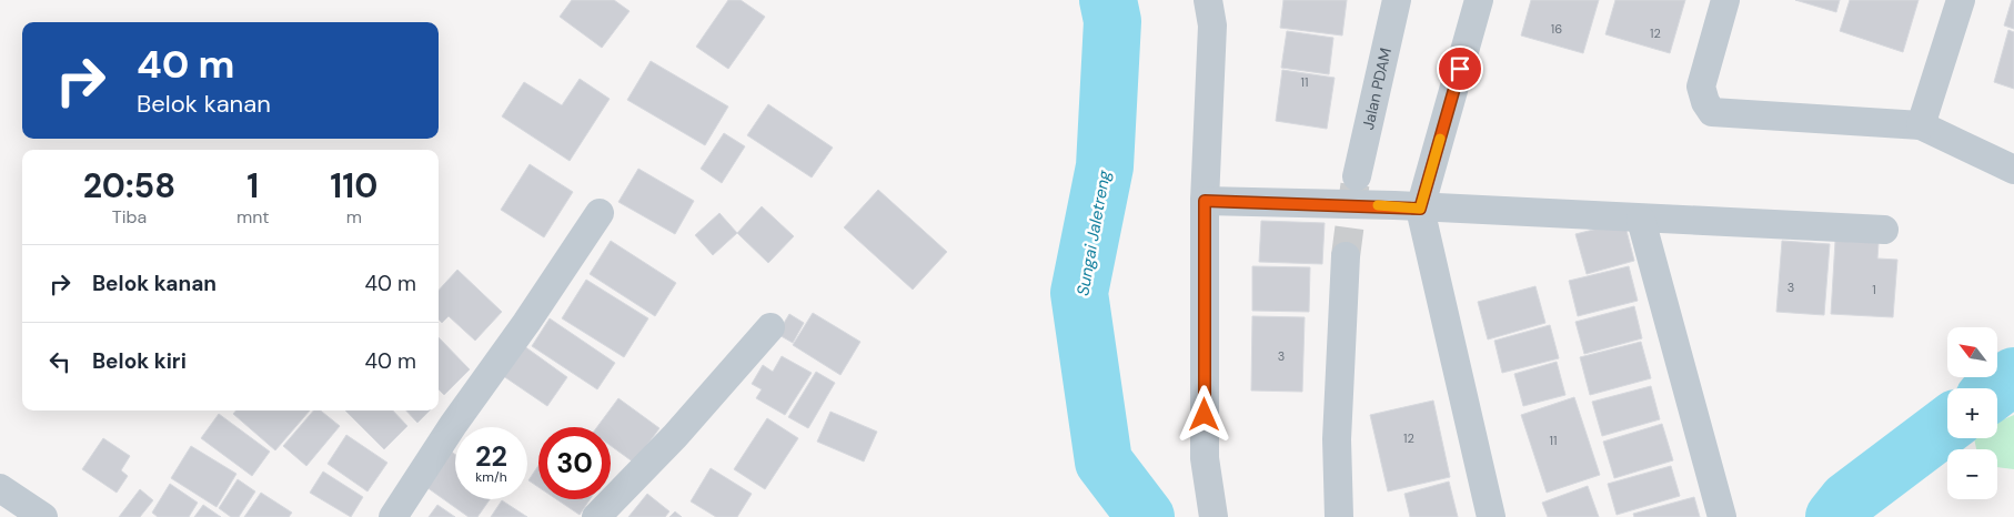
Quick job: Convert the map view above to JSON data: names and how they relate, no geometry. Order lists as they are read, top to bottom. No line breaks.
{"streets":{"street":["Jalan PDAM"]},"water":["Sungai Jaletreng"],"house_numbers":["16","12","11","3","1","3","12","11"],"north":"top left","page":{"turn":["40 m","Belok kanan"],"eta":["20:58","Tiba","1","mnt","110","m"],"list":[{"name":"Belok kanan","value":"40 m"},{"name":"Belok kiri","value":"40 m"}],"map_buttons":["+","−"],"speed":"22 km/h","limit":"30"}}
